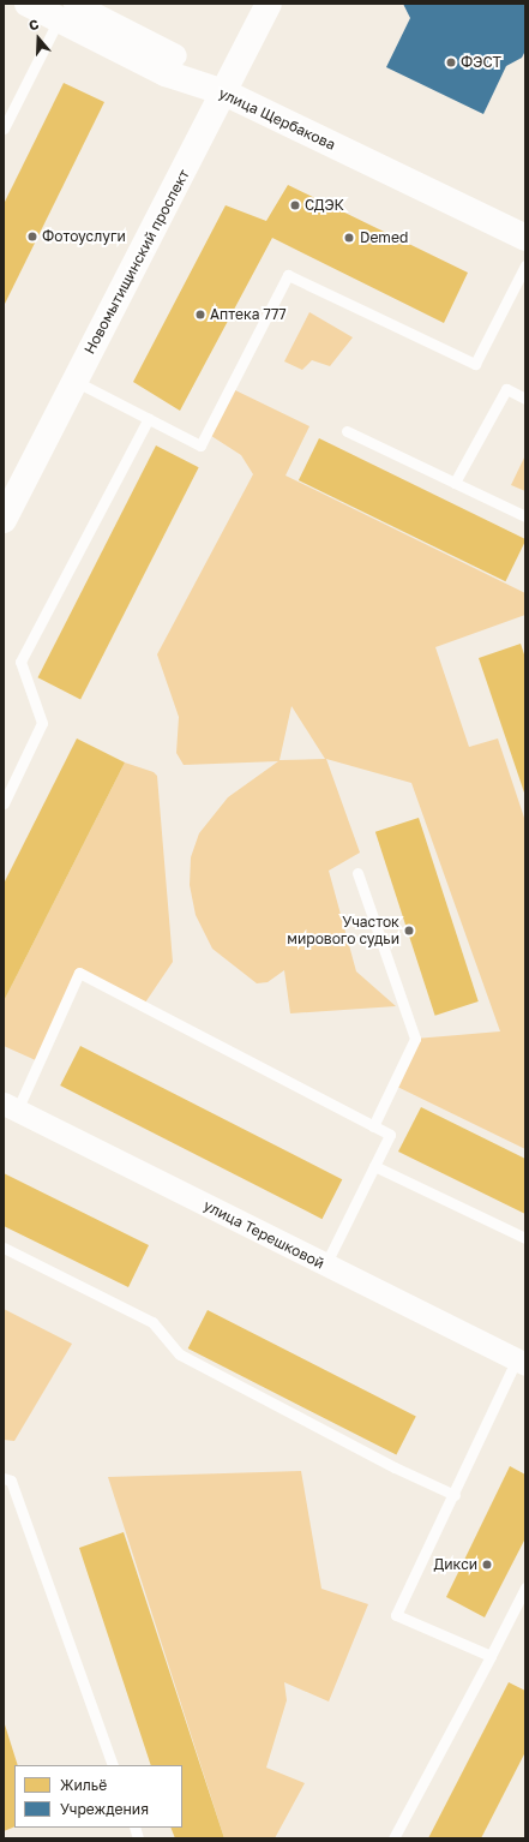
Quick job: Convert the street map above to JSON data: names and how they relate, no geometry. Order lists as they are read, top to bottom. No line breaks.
{"streets":{"main road":["улица Щербакова","Новомытищинский проспект"],"street":["улица Терешковой"]},"crossings":[["улица Щербакова","Новомытищинский проспект"]],"places":["ФЭСТ","СДЭК","Фотоуслуги","Demed","Аптека 777","Участок мирового судьи","Дикси"],"legend":["Жильё","Учреждения"],"north":"top"}
